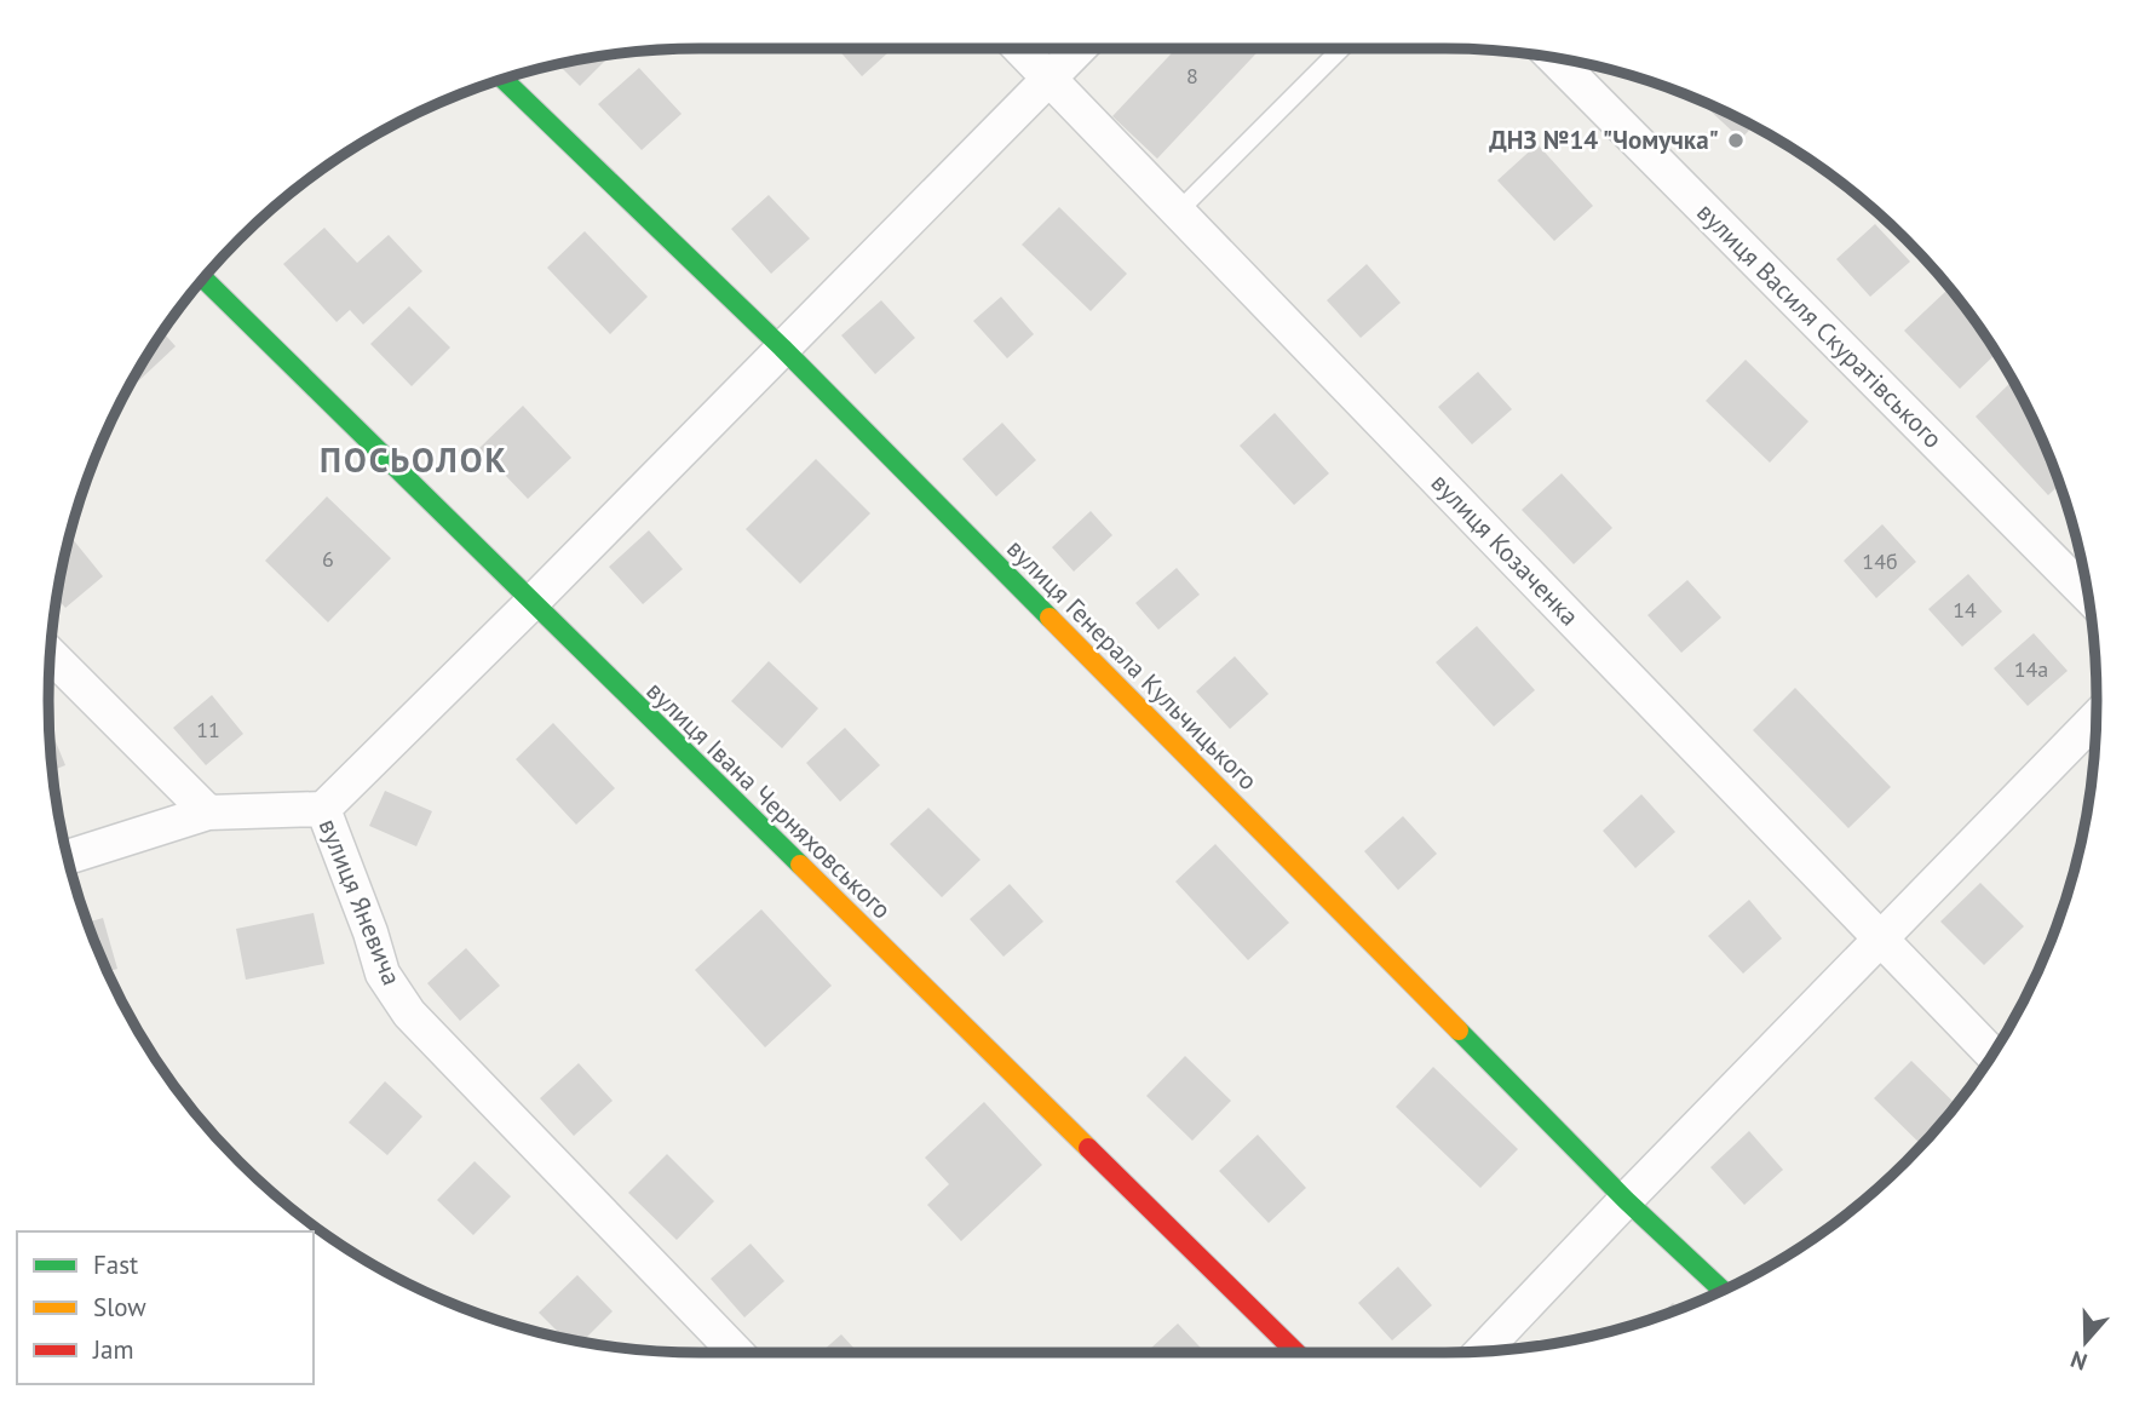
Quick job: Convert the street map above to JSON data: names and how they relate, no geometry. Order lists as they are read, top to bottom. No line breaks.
{"streets":{"street":["вулиця Василя Скуратівського","вулиця Козаченка","вулиця Генерала Кульчицького","вулиця Івана Черняховського","вулиця Яневича"]},"districts":["ПОСЬОЛОК"],"places":["ДНЗ №14 \"Чомучка\""],"house_numbers":["8","6","14б","14","14а","11"],"legend":["Fast","Slow","Jam"],"north":"bottom"}
